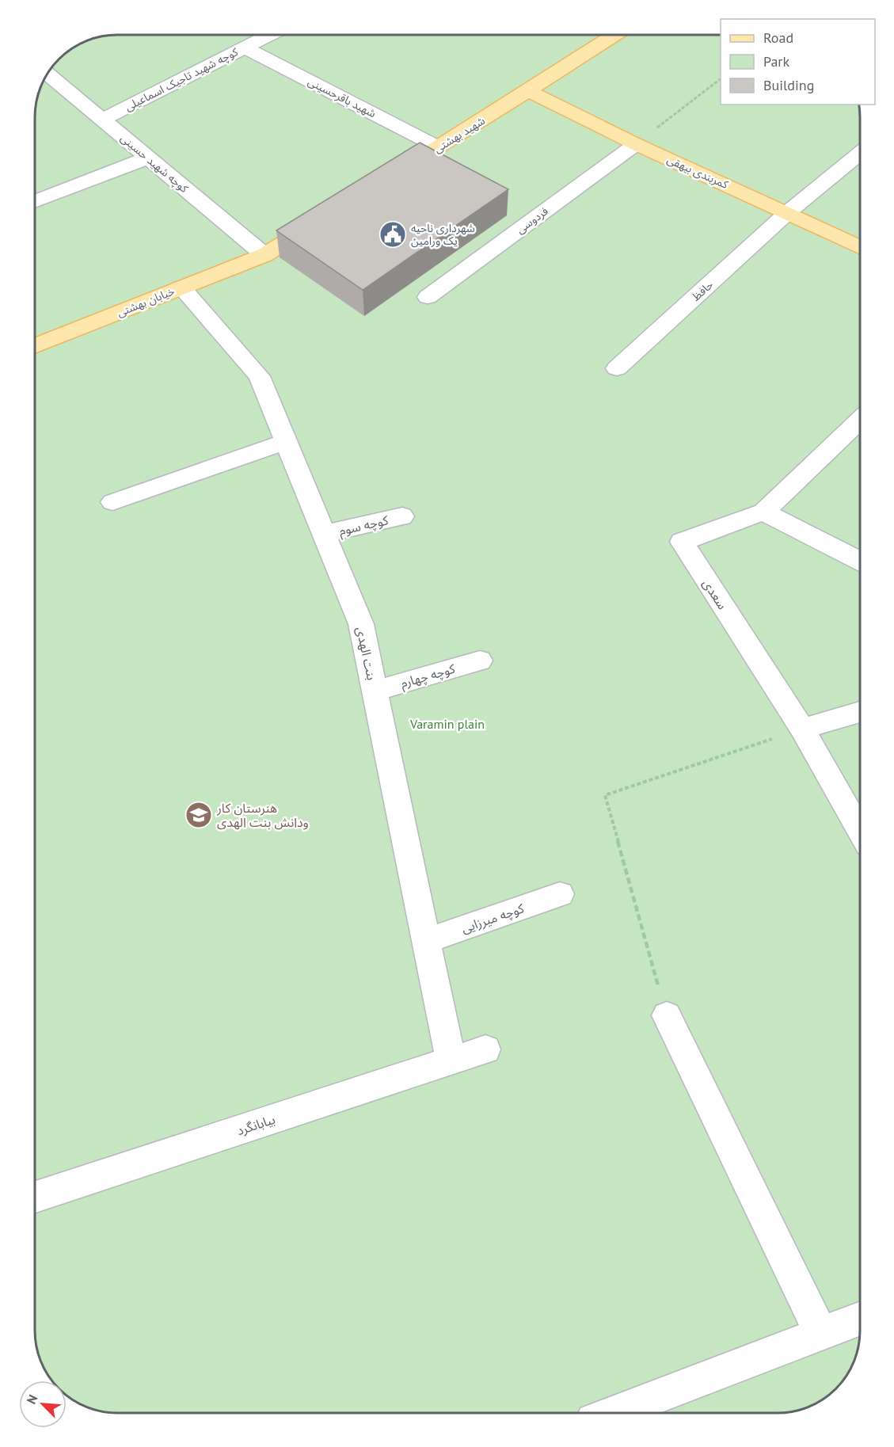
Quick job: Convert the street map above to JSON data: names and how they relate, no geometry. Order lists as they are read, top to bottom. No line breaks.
{"streets":{"main road":["شهید بهشتی","کمربندی بیهقی","خیابان بهشتی"],"street":["کوچه شهید تاجیک اسماعیلی","شهید باقرحسینی","کوچه شهید حسینی","فردوسی","حافظ","کوچه سوم","سعدی","بنت الهدی","کوچه چهارم","کوچه میرزایی","بیابانگرد"]},"crossings":[["کوچه شهید تاجیک اسماعیلی","شهید باقرحسینی"],["کوچه شهید تاجیک اسماعیلی","کوچه شهید حسینی"],["شهید باقرحسینی","شهید بهشتی"],["شهید بهشتی","کمربندی بیهقی"],["کوچه شهید حسینی","خیابان بهشتی"],["کمربندی بیهقی","فردوسی"],["کمربندی بیهقی","حافظ"],["خیابان بهشتی","بنت الهدی"],["کوچه سوم","بنت الهدی"],["بنت الهدی","کوچه چهارم"],["بنت الهدی","کوچه میرزایی"],["بنت الهدی","بیابانگرد"]],"parks":["Varamin plain"],"places":{"public building":["شهرداری ناحیه یک ورامین"],"school or university":["هنرستان کار ودانش بنت الهدی"]},"legend":["Road","Park","Building"],"north":"top left"}
